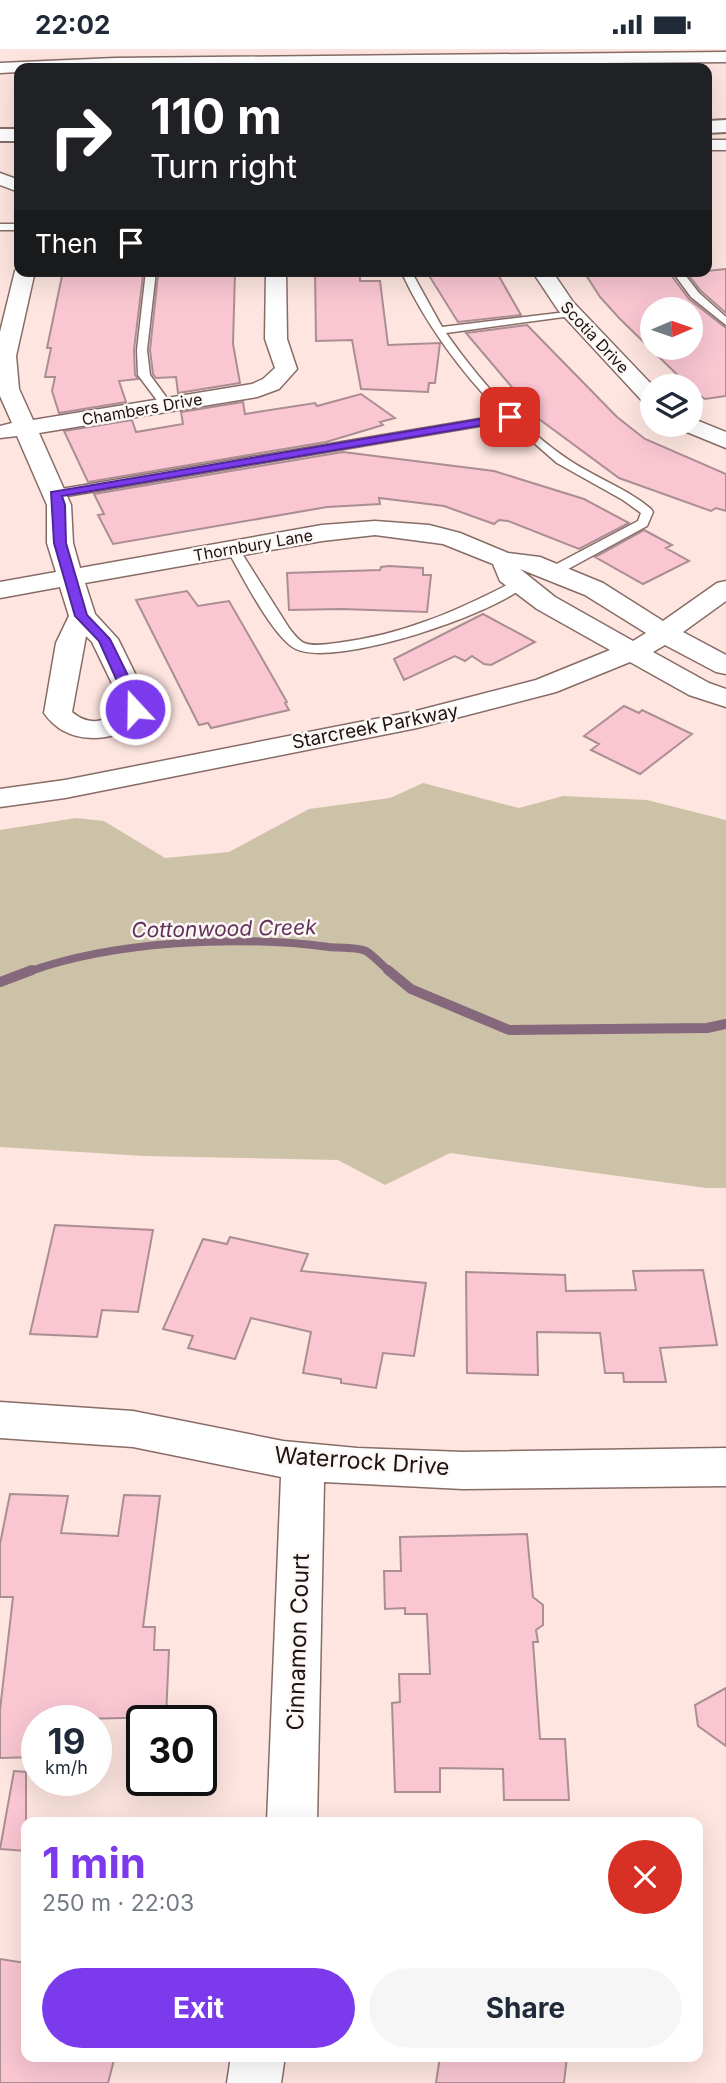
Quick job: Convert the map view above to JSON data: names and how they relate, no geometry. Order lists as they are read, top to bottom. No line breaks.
{"streets":{"street":["Scotia Drive","Chambers Drive","Thornbury Lane","Starcreek Parkway","Waterrock Drive","Cinnamon Court"]},"crossings":[["Thornbury Lane","Starcreek Parkway"],["Waterrock Drive","Cinnamon Court"]],"water":["Cottonwood Creek"],"north":"right","page":{"status":"22:02","turn":["110 m","Turn right"],"then":"Then","speed":"19 km/h","limit":"30","heading":["1 min","250 m · 22:03"],"buttons":["Exit","Share"]}}
